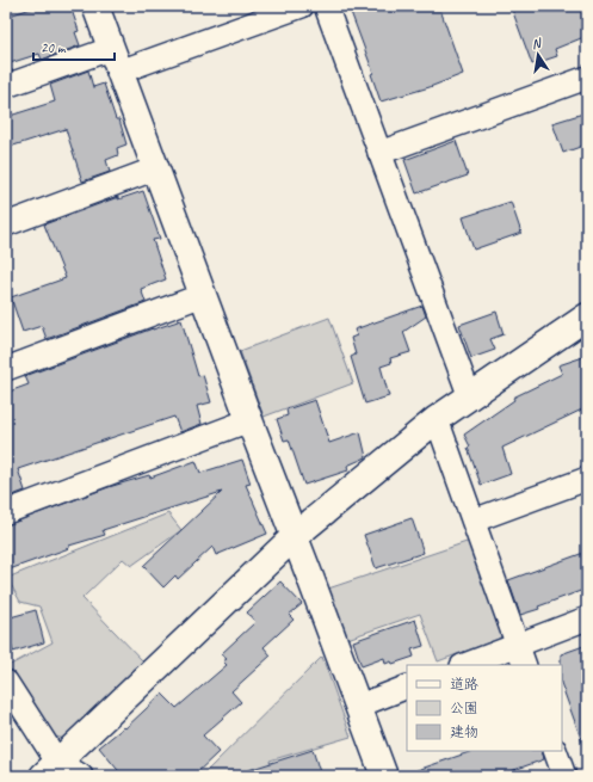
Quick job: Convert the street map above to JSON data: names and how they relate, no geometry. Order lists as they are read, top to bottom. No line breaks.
{"legend":["道路","公園","建物"],"scale_bar":"20 m","north":"top"}
